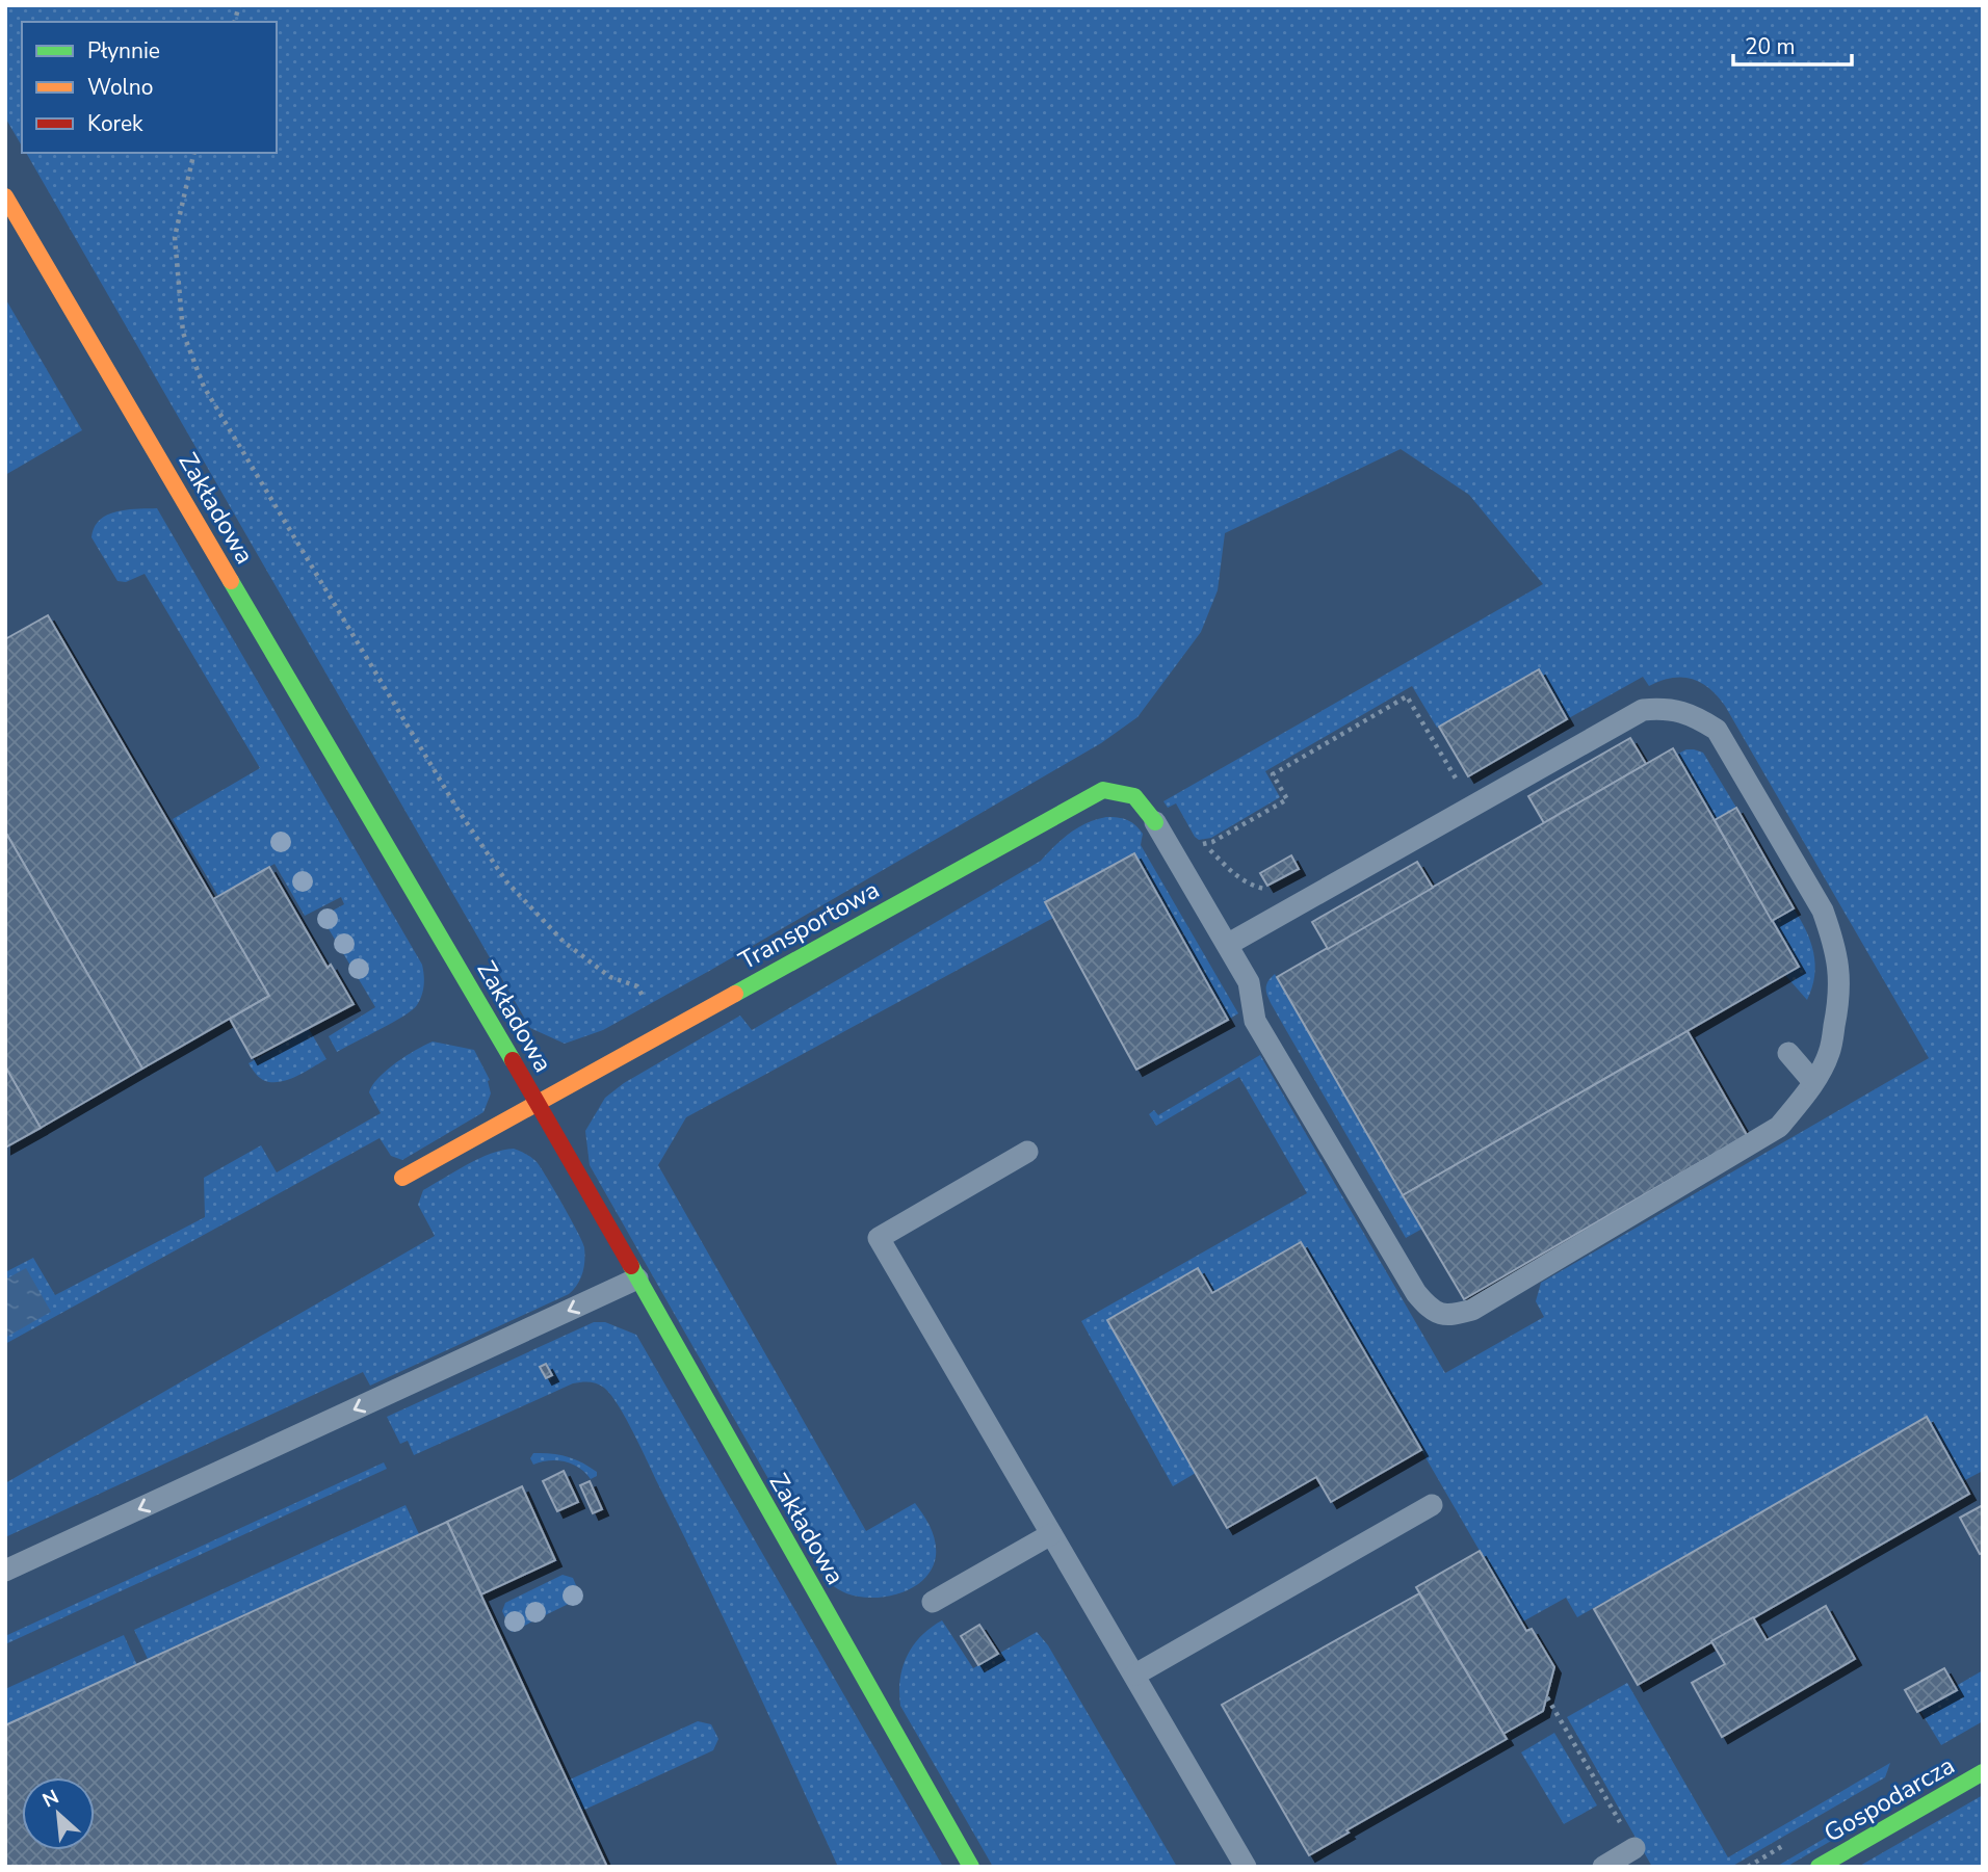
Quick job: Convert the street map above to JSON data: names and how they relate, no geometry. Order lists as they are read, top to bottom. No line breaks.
{"streets":{"street":["Zakładowa","Transportowa","Gospodarcza"]},"crossings":[["Zakładowa","Transportowa"]],"legend":["Płynnie","Wolno","Korek"],"scale_bar":"20 m","north":"top left"}
